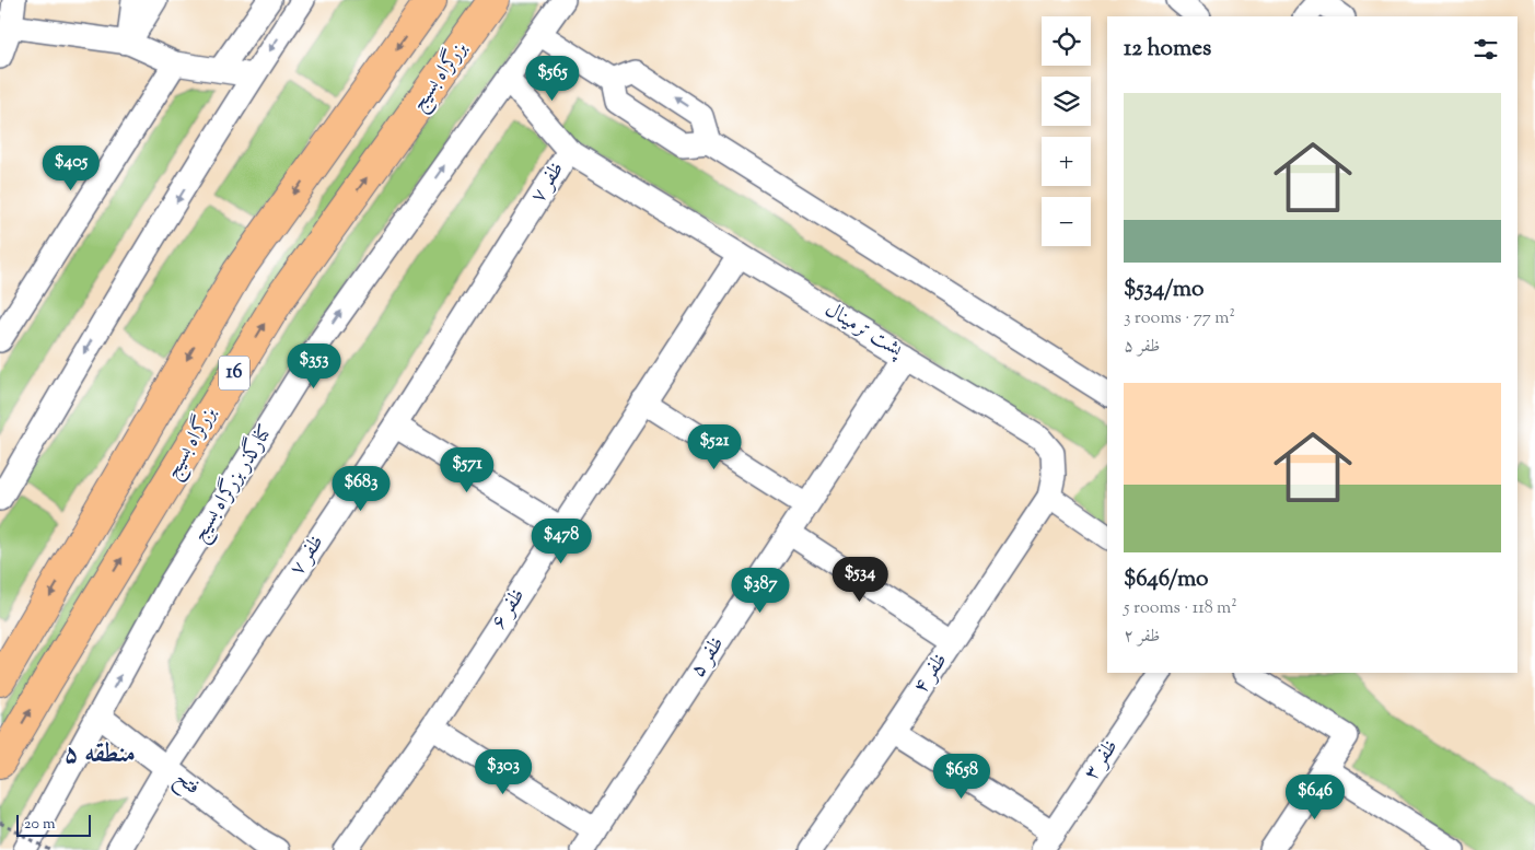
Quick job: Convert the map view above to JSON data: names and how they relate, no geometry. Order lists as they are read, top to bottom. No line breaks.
{"streets":{"highway":["بزرگراه بسیج","16"],"street":["ظفر ۷","پشت ترمینال","کنارگذر بزرگراه بسیج","ظفر ۶","ظفر ۵","ظفر ۴","ظفر ۳","فتح"]},"crossings":[["ظفر ۷","پشت ترمینال"],["ظفر ۷","فتح"],["پشت ترمینال","کنارگذر بزرگراه بسیج"],["پشت ترمینال","ظفر ۶"],["پشت ترمینال","ظفر ۵"],["پشت ترمینال","ظفر ۴"],["کنارگذر بزرگراه بسیج","فتح"]],"districts":["منطقه ۵"],"scale_bar":"20 m","page":{"map_buttons":["+","−"],"heading":"12 homes","price":["$565","$405","$353","$521","$571","$683","$478","$534","$387","$303","$658","$646"],"list":[{"name":"$534/mo","note":"3 rooms · 77 m² · ظفر ۵"},{"name":"$646/mo","note":"5 rooms · 118 m² · ظفر ۲"}],"scale":"20 m"}}
